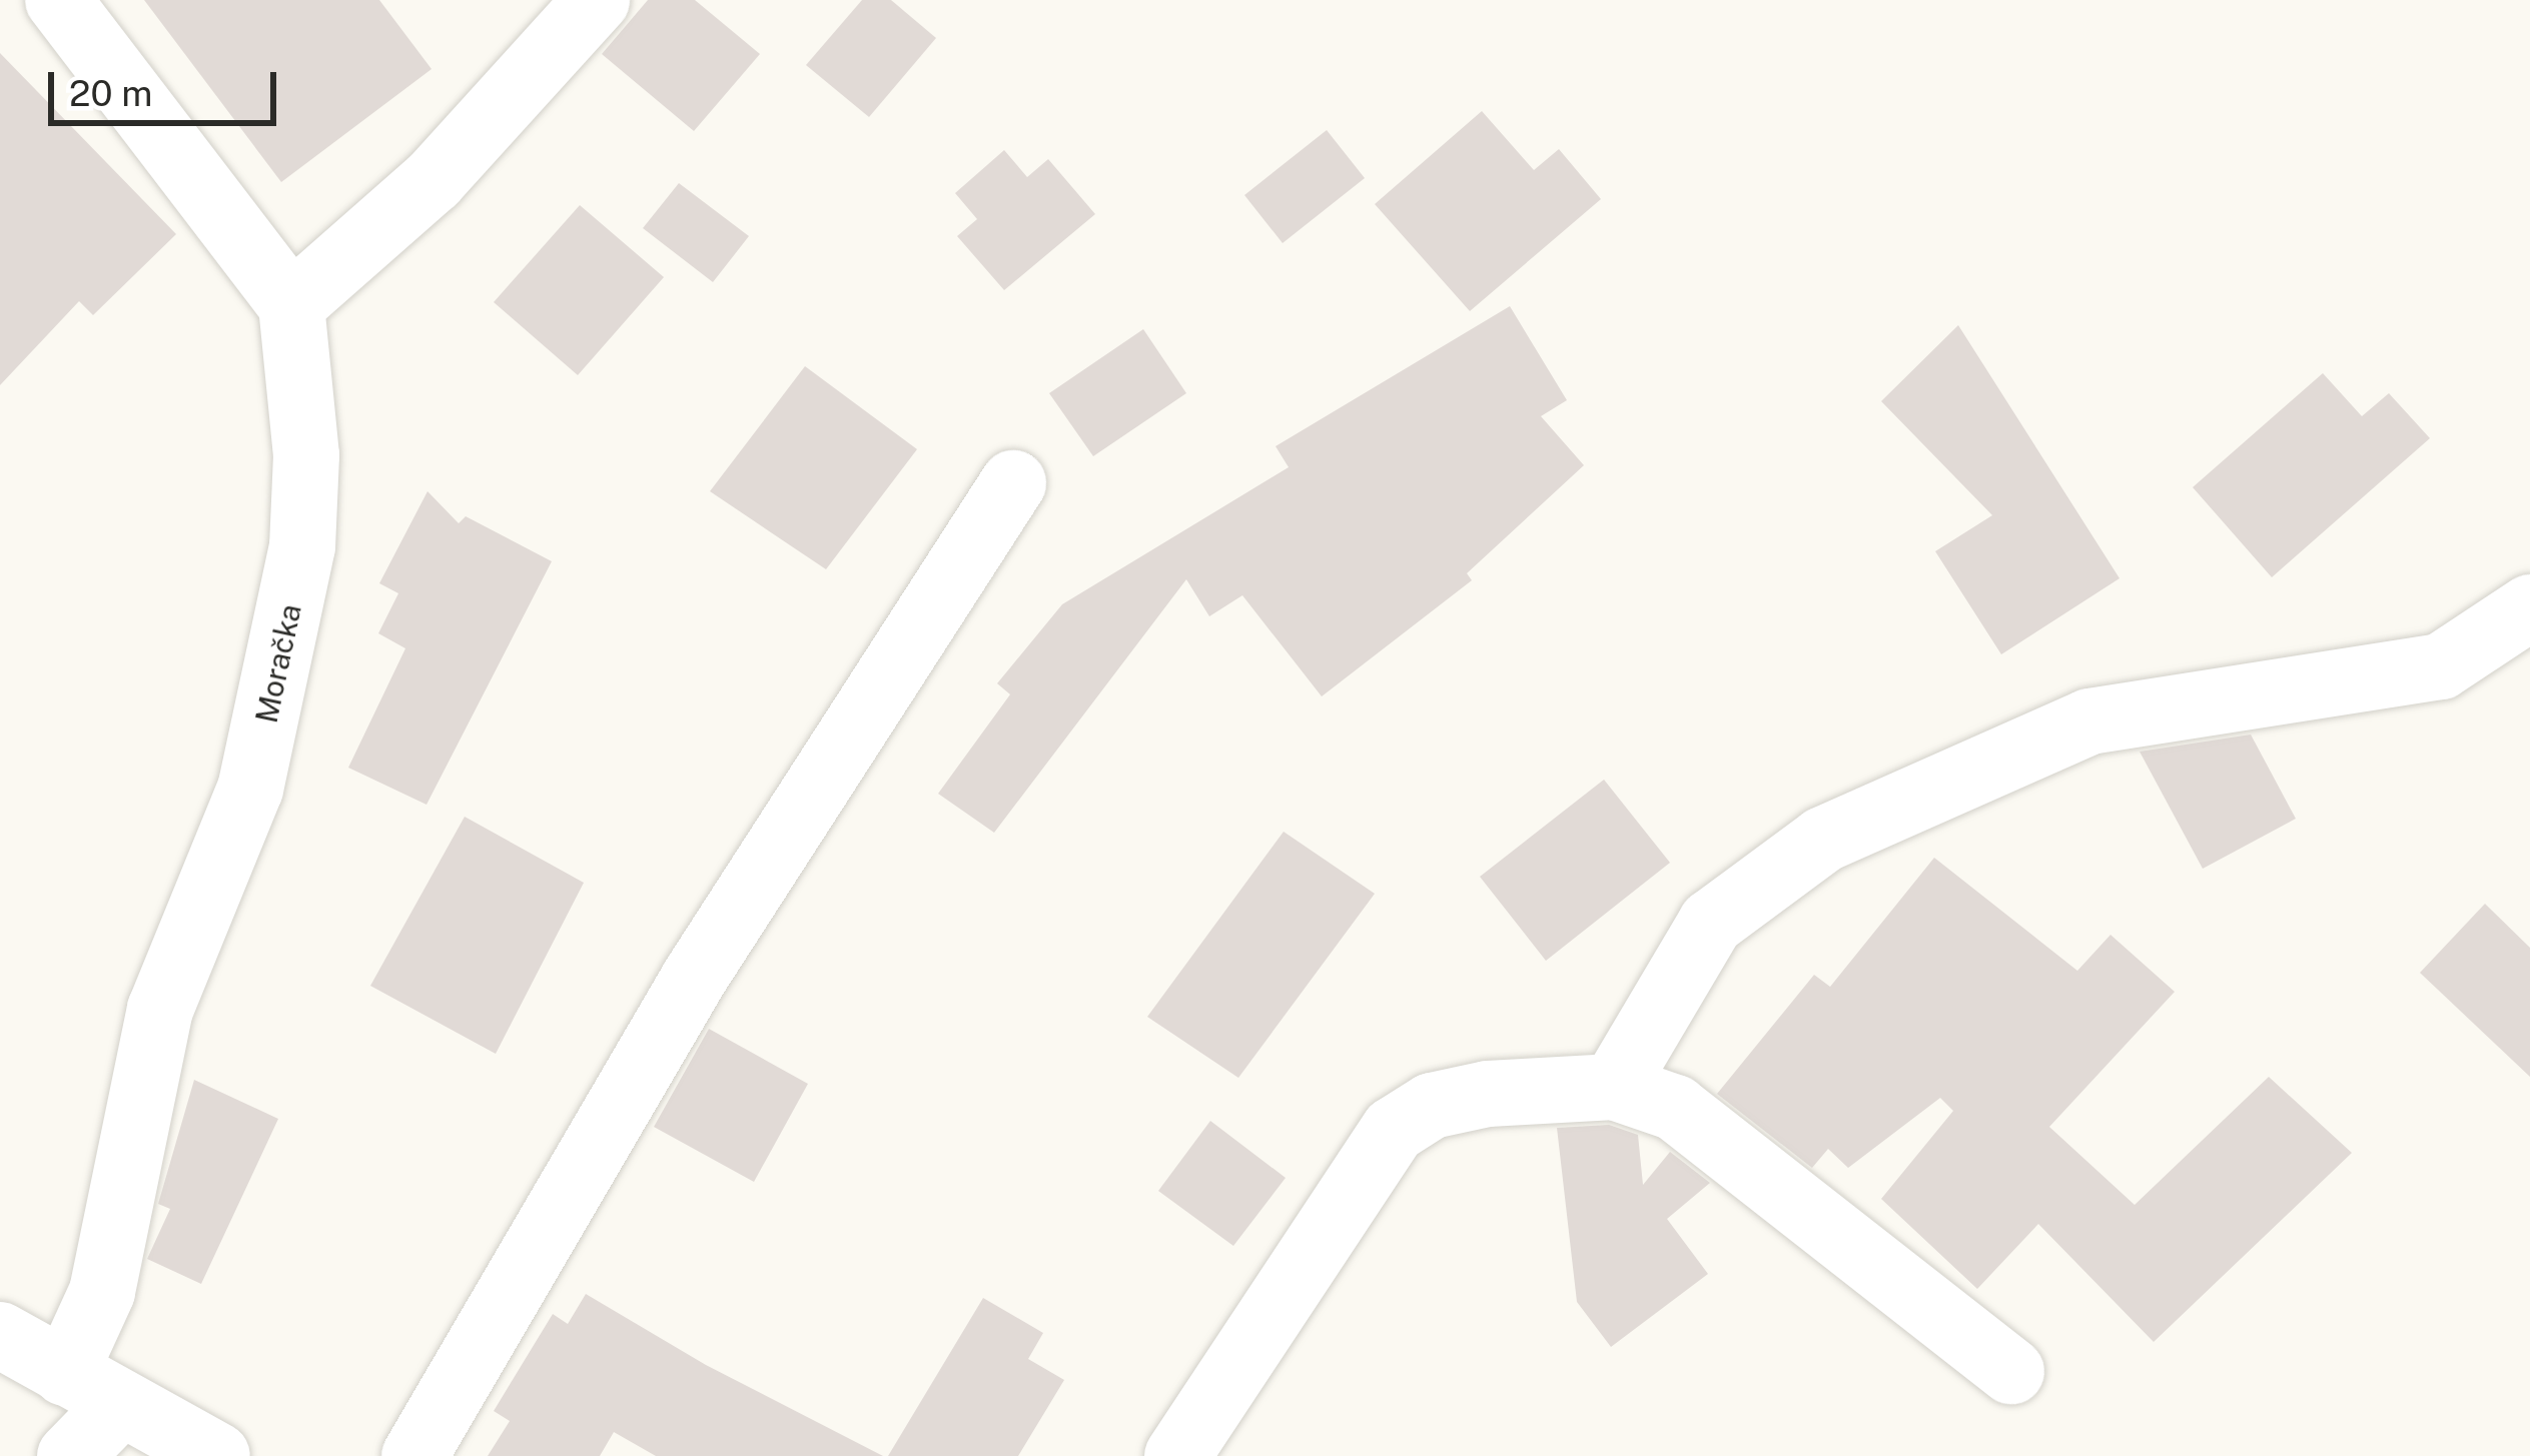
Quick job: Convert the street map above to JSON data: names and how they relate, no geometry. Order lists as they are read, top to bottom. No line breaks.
{"streets":{"street":["Moračka"]},"scale_bar":"20 m"}
